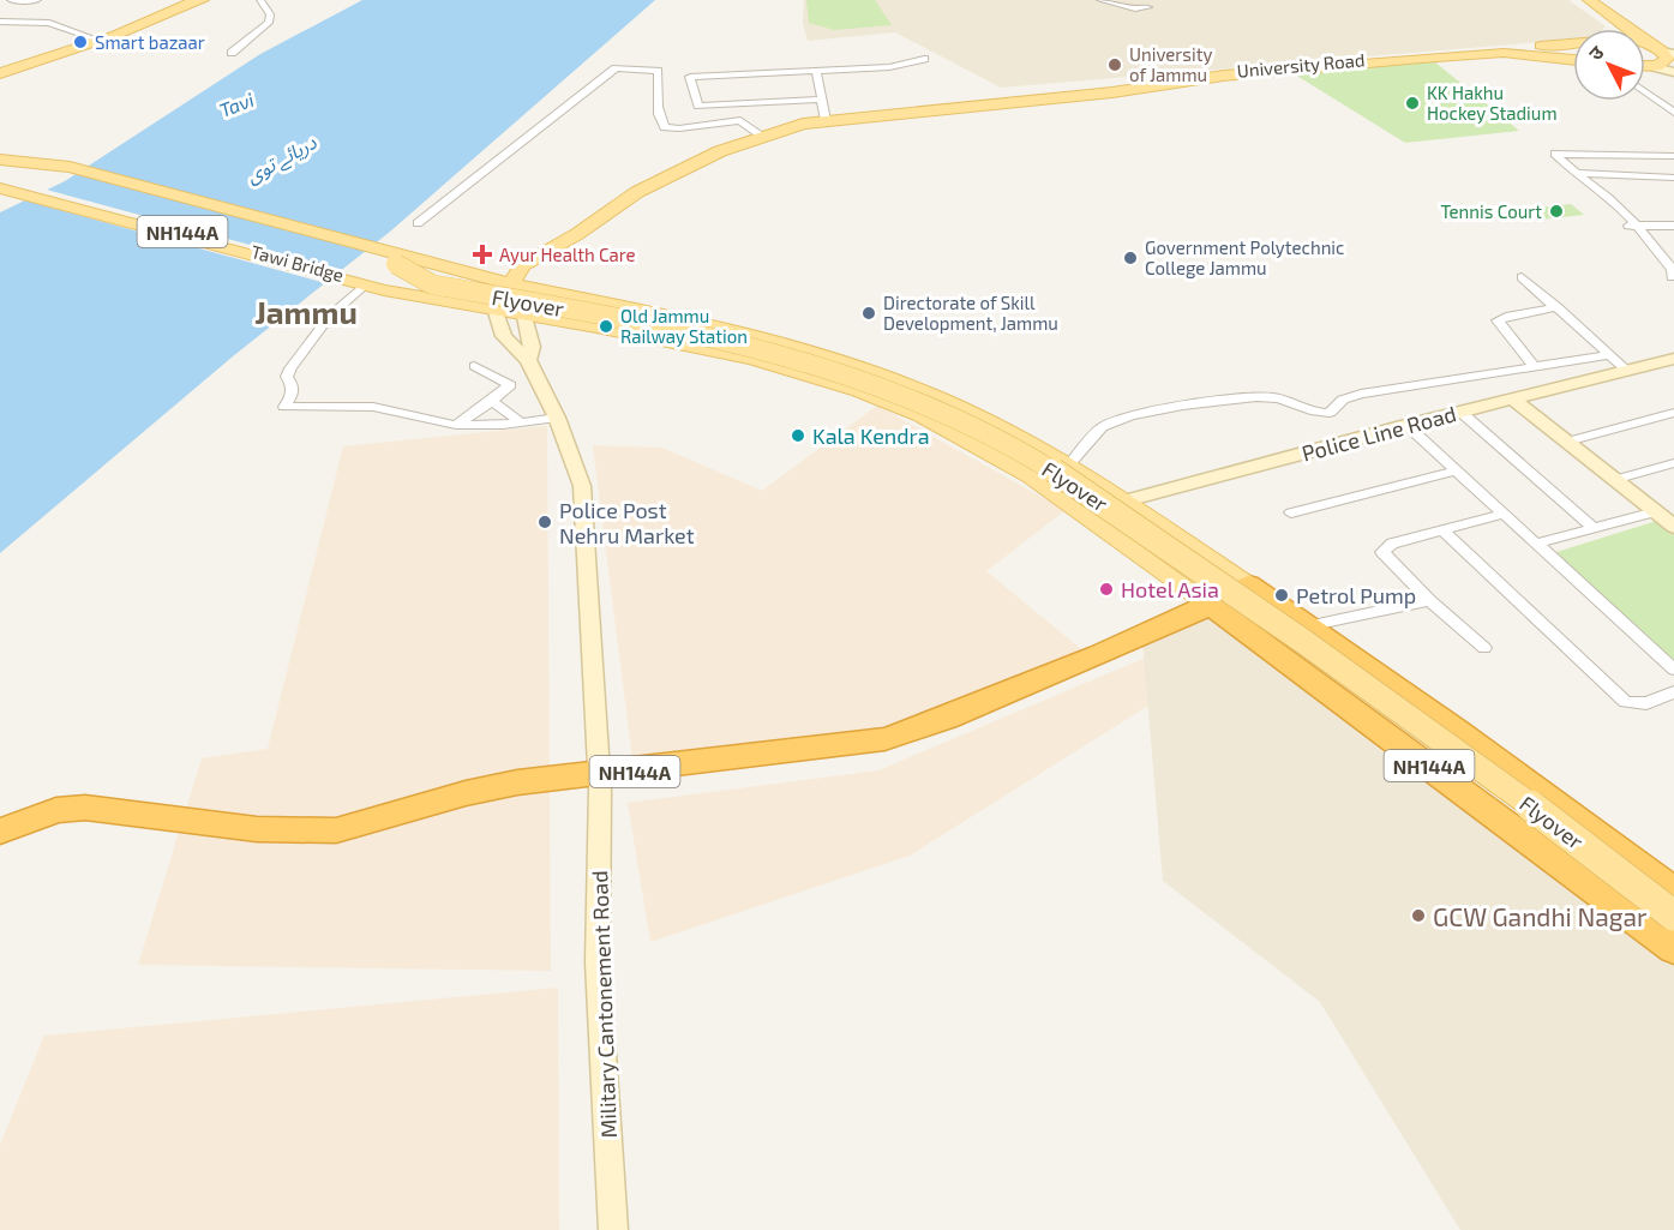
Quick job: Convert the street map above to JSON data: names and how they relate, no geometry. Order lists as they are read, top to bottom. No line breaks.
{"streets":{"highway":["NH144A"],"main road":["University Road","Flyover"],"street":["Police Line Road","Military Cantonement Road"]},"crossings":[["NH144A","Flyover"],["NH144A","Military Cantonement Road"]],"districts":["Jammu"],"water":["Tavi","دریائے توی"],"places":{"other":["Smart bazaar","University of Jammu","KK Hakhu Hockey Stadium","Tennis Court","Government Polytechnic College Jammu","Directorate of Skill Development, Jammu","Old Jammu Railway Station","Kala Kendra","Police Post Nehru Market","Hotel Asia","Petrol Pump","GCW Gandhi Nagar"],"health":["Ayur Health Care"]},"north":"top left"}
